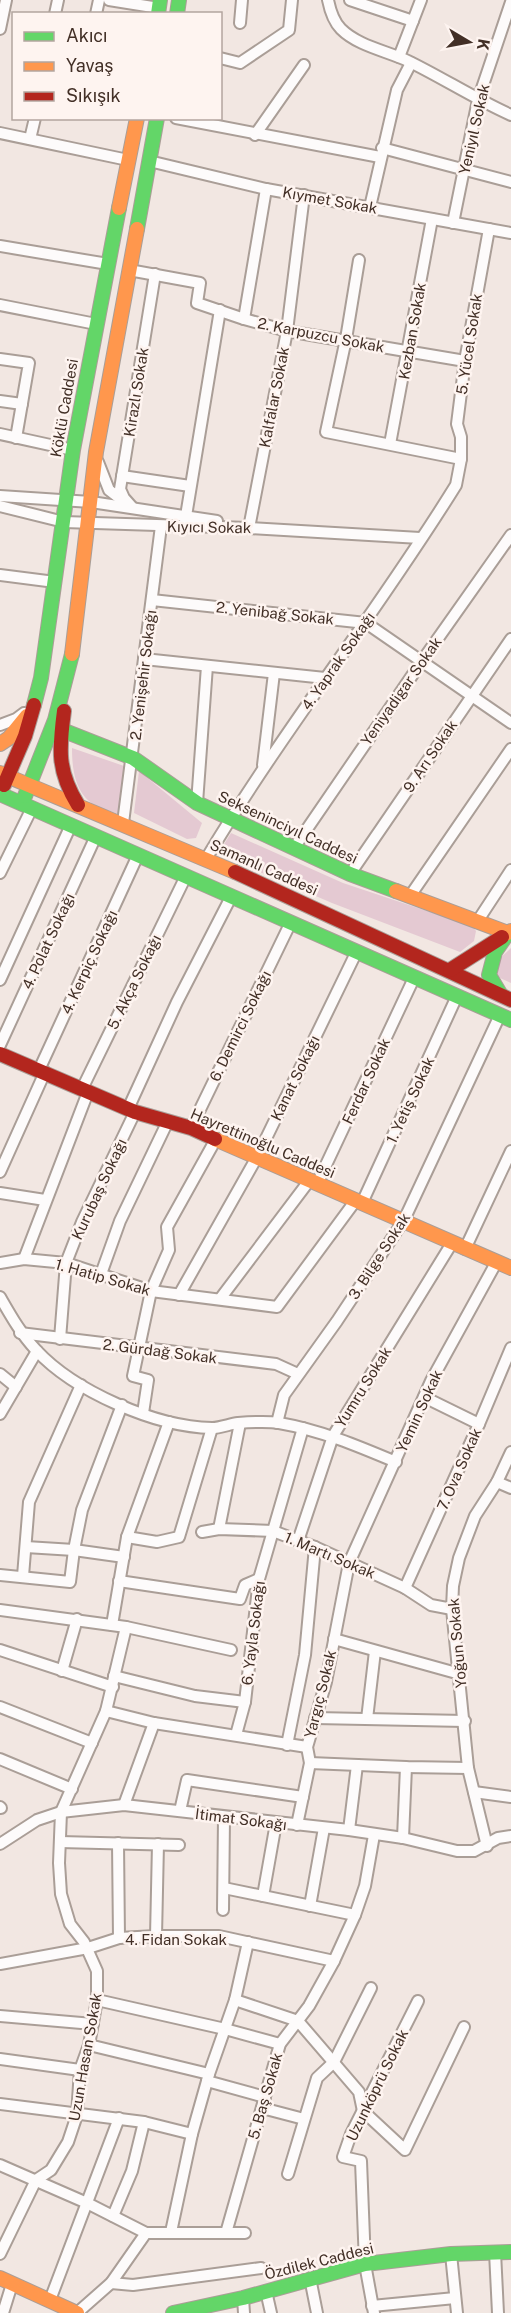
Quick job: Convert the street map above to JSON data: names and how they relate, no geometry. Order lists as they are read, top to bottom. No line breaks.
{"streets":{"main road":["Köklü Caddesi","Sekseninciyıl Caddesi","Samanlı Caddesi","Hayrettinoğlu Caddesi","Özdilek Caddesi"],"street":["Yeniyıl Sokak","Kıymet Sokak","Kezban Sokak","2. Karpuzcu Sokak","5. Yücel Sokak","Kirazlı Sokak","Kalfalar Sokak","Kıyıcı Sokak","2. Yenibağ Sokak","4. Yaprak Sokağı","2. Yenişehir Sokağı","Yeniyadigar Sokak","9. Arı Sokak","4. Polat Sokağı","4. Kerpiç Sokağı","5. Akça Sokağı","6. Demirci Sokağı","Kanat Sokağı","Ferdar Sokak","1. Yetiş Sokak","Kurubaş Sokağı","3. Bilge Sokak","1. Hatip Sokak","2. Gürdağ Sokak","Yumru Sokak","Yemin Sokak","7. Ova Sokak","1. Martı Sokak","6. Yayla Sokağı","Yoğun Sokak","Yargıç Sokak","İtimat Sokağı","4. Fidan Sokak","Uzun Hasan Sokak","Uzunköprü Sokak","5. Baş Sokak"]},"crossings":[["Yeniyıl Sokak","Kıymet Sokak"],["Kıymet Sokak","Kezban Sokak"],["Kıymet Sokak","5. Yücel Sokak"],["Kıymet Sokak","Kalfalar Sokak"],["Kezban Sokak","2. Karpuzcu Sokak"],["2. Karpuzcu Sokak","5. Yücel Sokak"],["2. Karpuzcu Sokak","Kirazlı Sokak"],["2. Karpuzcu Sokak","Kalfalar Sokak"],["5. Yücel Sokak","4. Yaprak Sokağı"],["Kalfalar Sokak","Kıyıcı Sokak"],["Köklü Caddesi","Kıyıcı Sokak"],["Köklü Caddesi","Samanlı Caddesi"],["Kıyıcı Sokak","4. Yaprak Sokağı"],["Kıyıcı Sokak","2. Yenişehir Sokağı"],["2. Yenibağ Sokak","4. Yaprak Sokağı"],["2. Yenibağ Sokak","2. Yenişehir Sokağı"],["2. Yenibağ Sokak","Yeniyadigar Sokak"],["2. Yenibağ Sokak","9. Arı Sokak"],["4. Yaprak Sokağı","Sekseninciyıl Caddesi"],["4. Yaprak Sokağı","Samanlı Caddesi"],["2. Yenişehir Sokağı","Sekseninciyıl Caddesi"],["2. Yenişehir Sokağı","Samanlı Caddesi"],["Yeniyadigar Sokak","Sekseninciyıl Caddesi"],["9. Arı Sokak","Sekseninciyıl Caddesi"],["4. Kerpiç Sokağı","Hayrettinoğlu Caddesi"],["5. Akça Sokağı","Hayrettinoğlu Caddesi"],["5. Akça Sokağı","1. Hatip Sokak"],["6. Demirci Sokağı","Hayrettinoğlu Caddesi"],["Kanat Sokağı","Hayrettinoğlu Caddesi"],["Kanat Sokağı","1. Hatip Sokak"],["Ferdar Sokak","Hayrettinoğlu Caddesi"],["Ferdar Sokak","1. Hatip Sokak"],["1. Yetiş Sokak","Hayrettinoğlu Caddesi"],["1. Yetiş Sokak","1. Hatip Sokak"],["Hayrettinoğlu Caddesi","Kurubaş Sokağı"],["Hayrettinoğlu Caddesi","3. Bilge Sokak"],["Hayrettinoğlu Caddesi","Yumru Sokak"],["Hayrettinoğlu Caddesi","Yemin Sokak"],["Kurubaş Sokağı","1. Hatip Sokak"],["Kurubaş Sokağı","2. Gürdağ Sokak"],["3. Bilge Sokak","2. Gürdağ Sokak"],["Yumru Sokak","1. Martı Sokak"],["Yemin Sokak","1. Martı Sokak"],["Yemin Sokak","Yargıç Sokak"],["7. Ova Sokak","1. Martı Sokak"],["1. Martı Sokak","6. Yayla Sokağı"],["1. Martı Sokak","Yoğun Sokak"],["1. Martı Sokak","Yargıç Sokak"],["Yoğun Sokak","İtimat Sokağı"],["Yargıç Sokak","İtimat Sokağı"],["İtimat Sokağı","Uzun Hasan Sokak"],["İtimat Sokağı","5. Baş Sokak"],["4. Fidan Sokak","Uzun Hasan Sokak"],["4. Fidan Sokak","5. Baş Sokak"],["Uzunköprü Sokak","Özdilek Caddesi"]],"legend":["Akıcı","Yavaş","Sıkışık"],"north":"right"}
